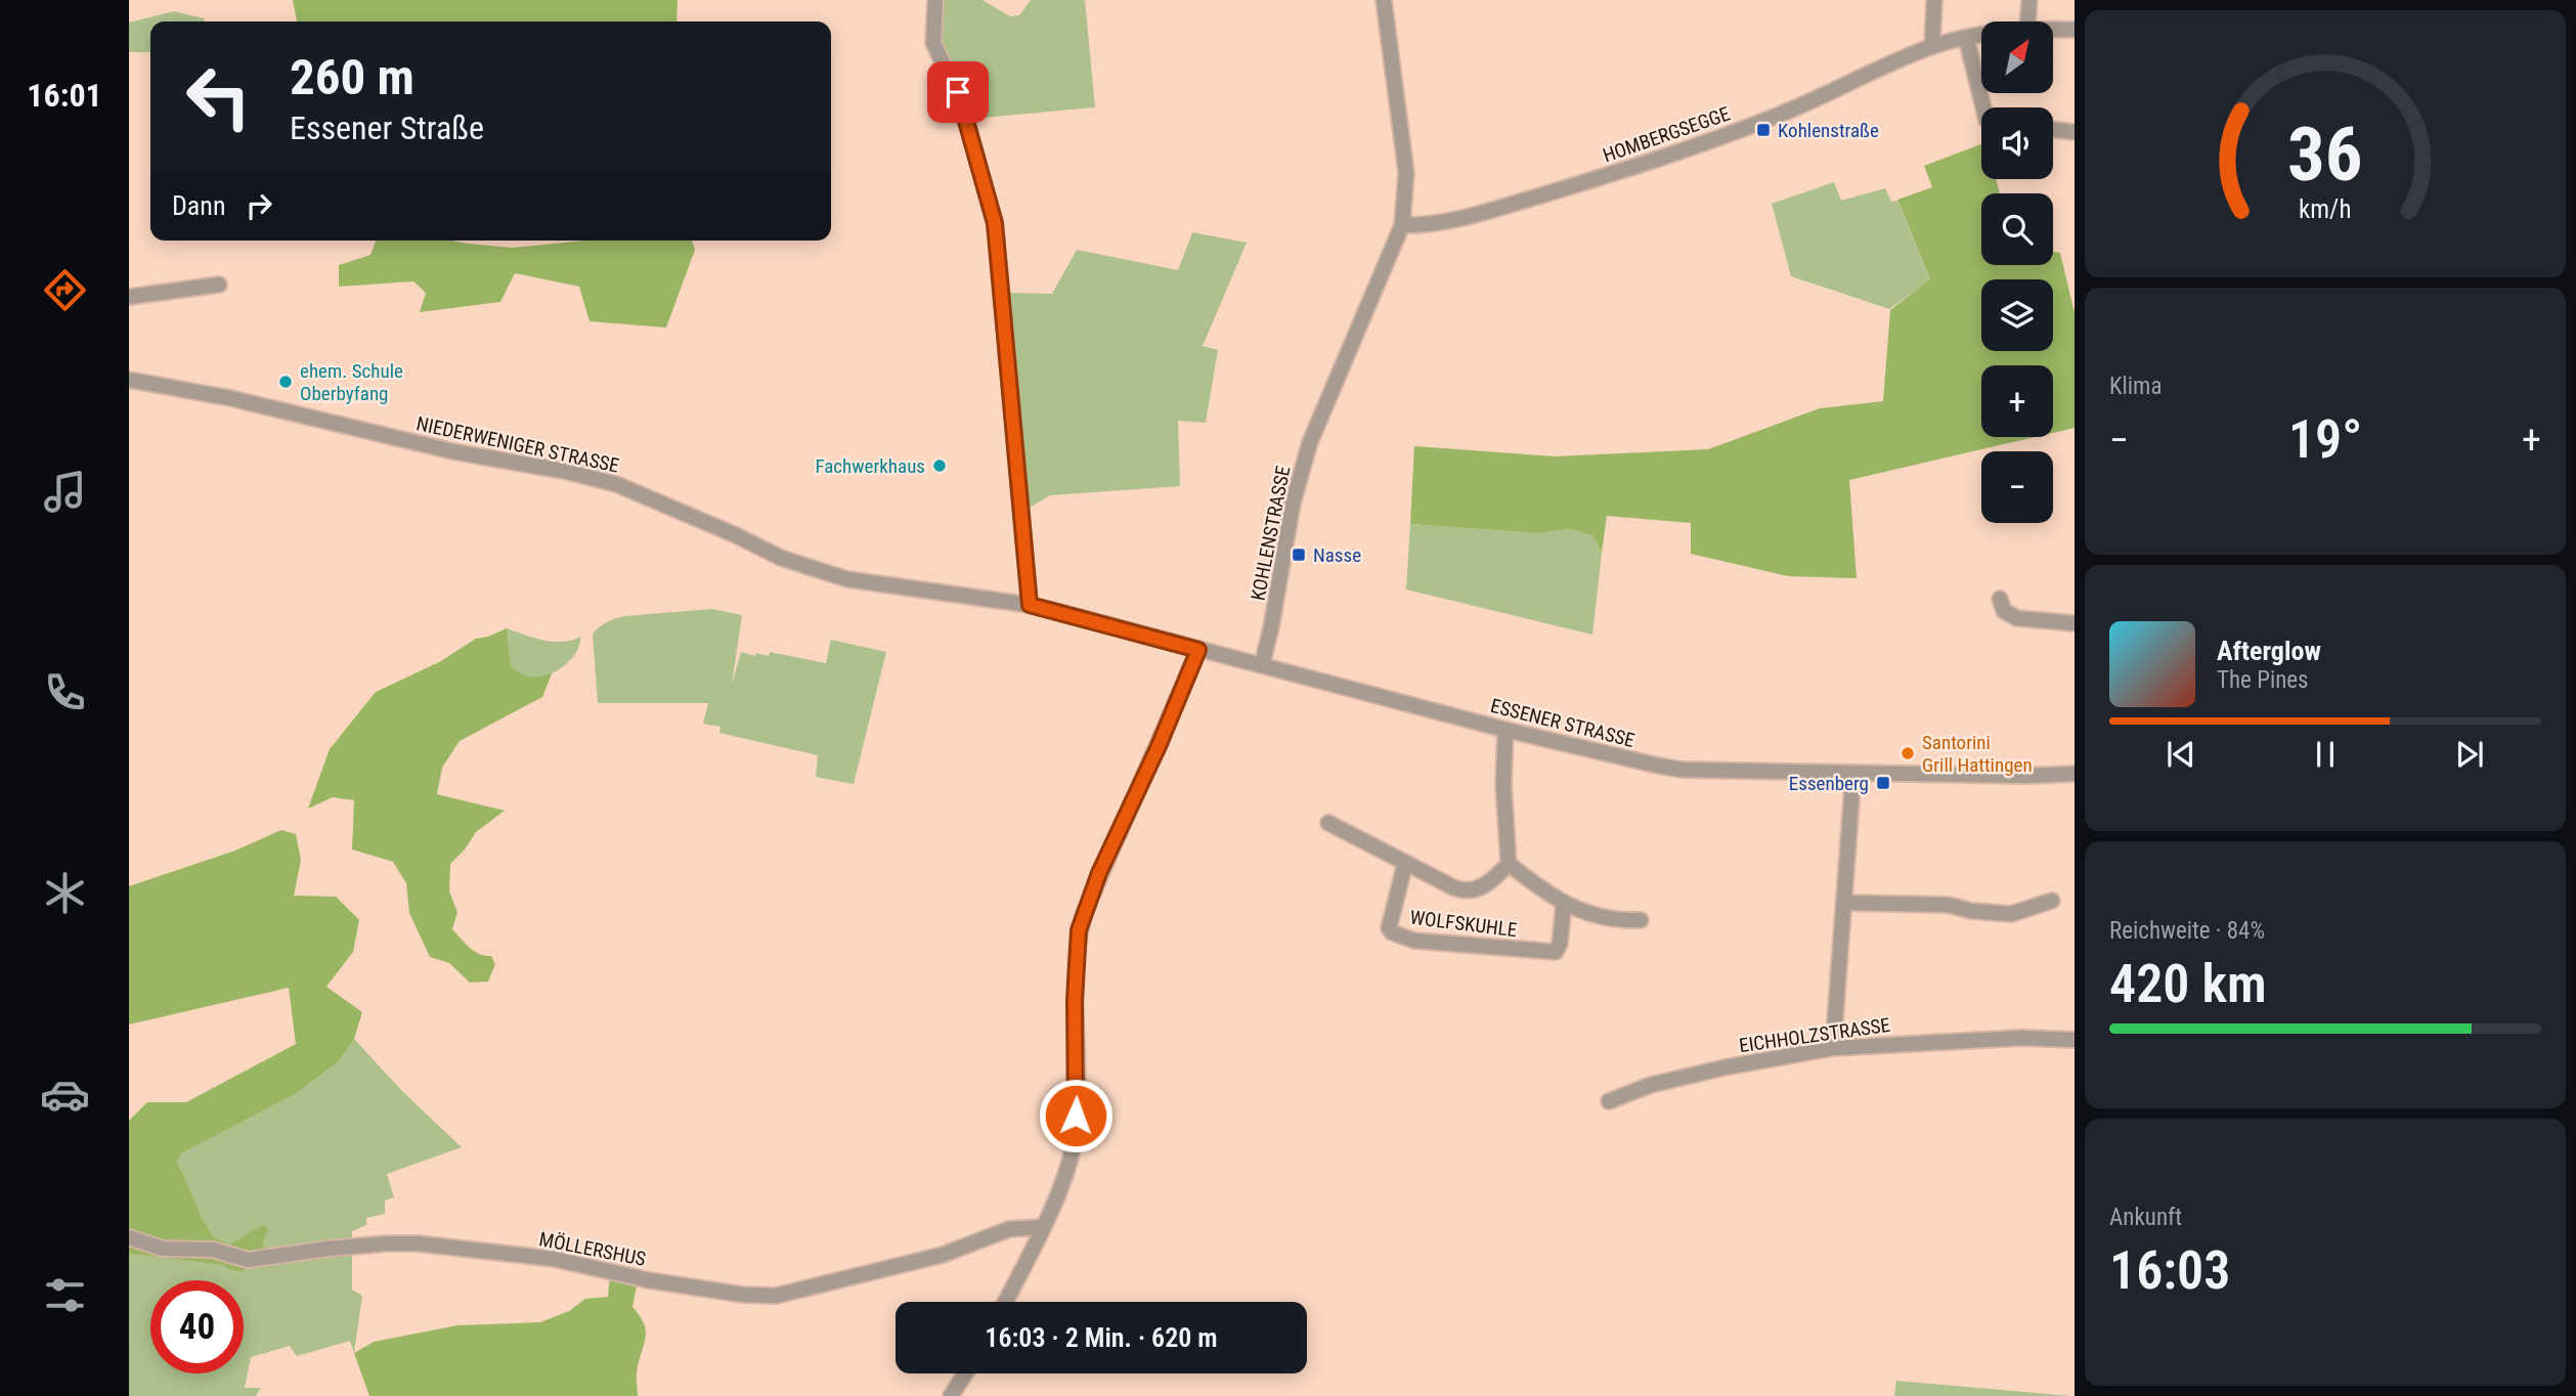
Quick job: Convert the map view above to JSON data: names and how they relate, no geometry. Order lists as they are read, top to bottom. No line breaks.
{"streets":{"street":["HOMBERGSEGGE","NIEDERWENIGER STRASSE","KOHLENSTRASSE","ESSENER STRASSE","WOLFSKUHLE","EICHHOLZSTRASSE","MÖLLERSHUS"]},"crossings":[["HOMBERGSEGGE","KOHLENSTRASSE"],["NIEDERWENIGER STRASSE","ESSENER STRASSE"],["KOHLENSTRASSE","ESSENER STRASSE"]],"places":{"transit":["Kohlenstraße","Nasse","Essenberg"],"other":["ehem. Schule Oberbyfang","Fachwerkhaus","Santorini Grill Hattingen"]},"north":"top right","page":{"tabs":"16:01","map_buttons":["+","−"],"turn":["260 m","Essener Straße"],"then":"Dann","tile":["Klima",["Reichweite · 84%","420 km"],["Ankunft","16:03"]],"heat":["−","19°","+"],"song":["Afterglow","The Pines"],"limit":"40","trip":"16:03 · 2 Min. · 620 m","gauge":["36","km/h"]}}
